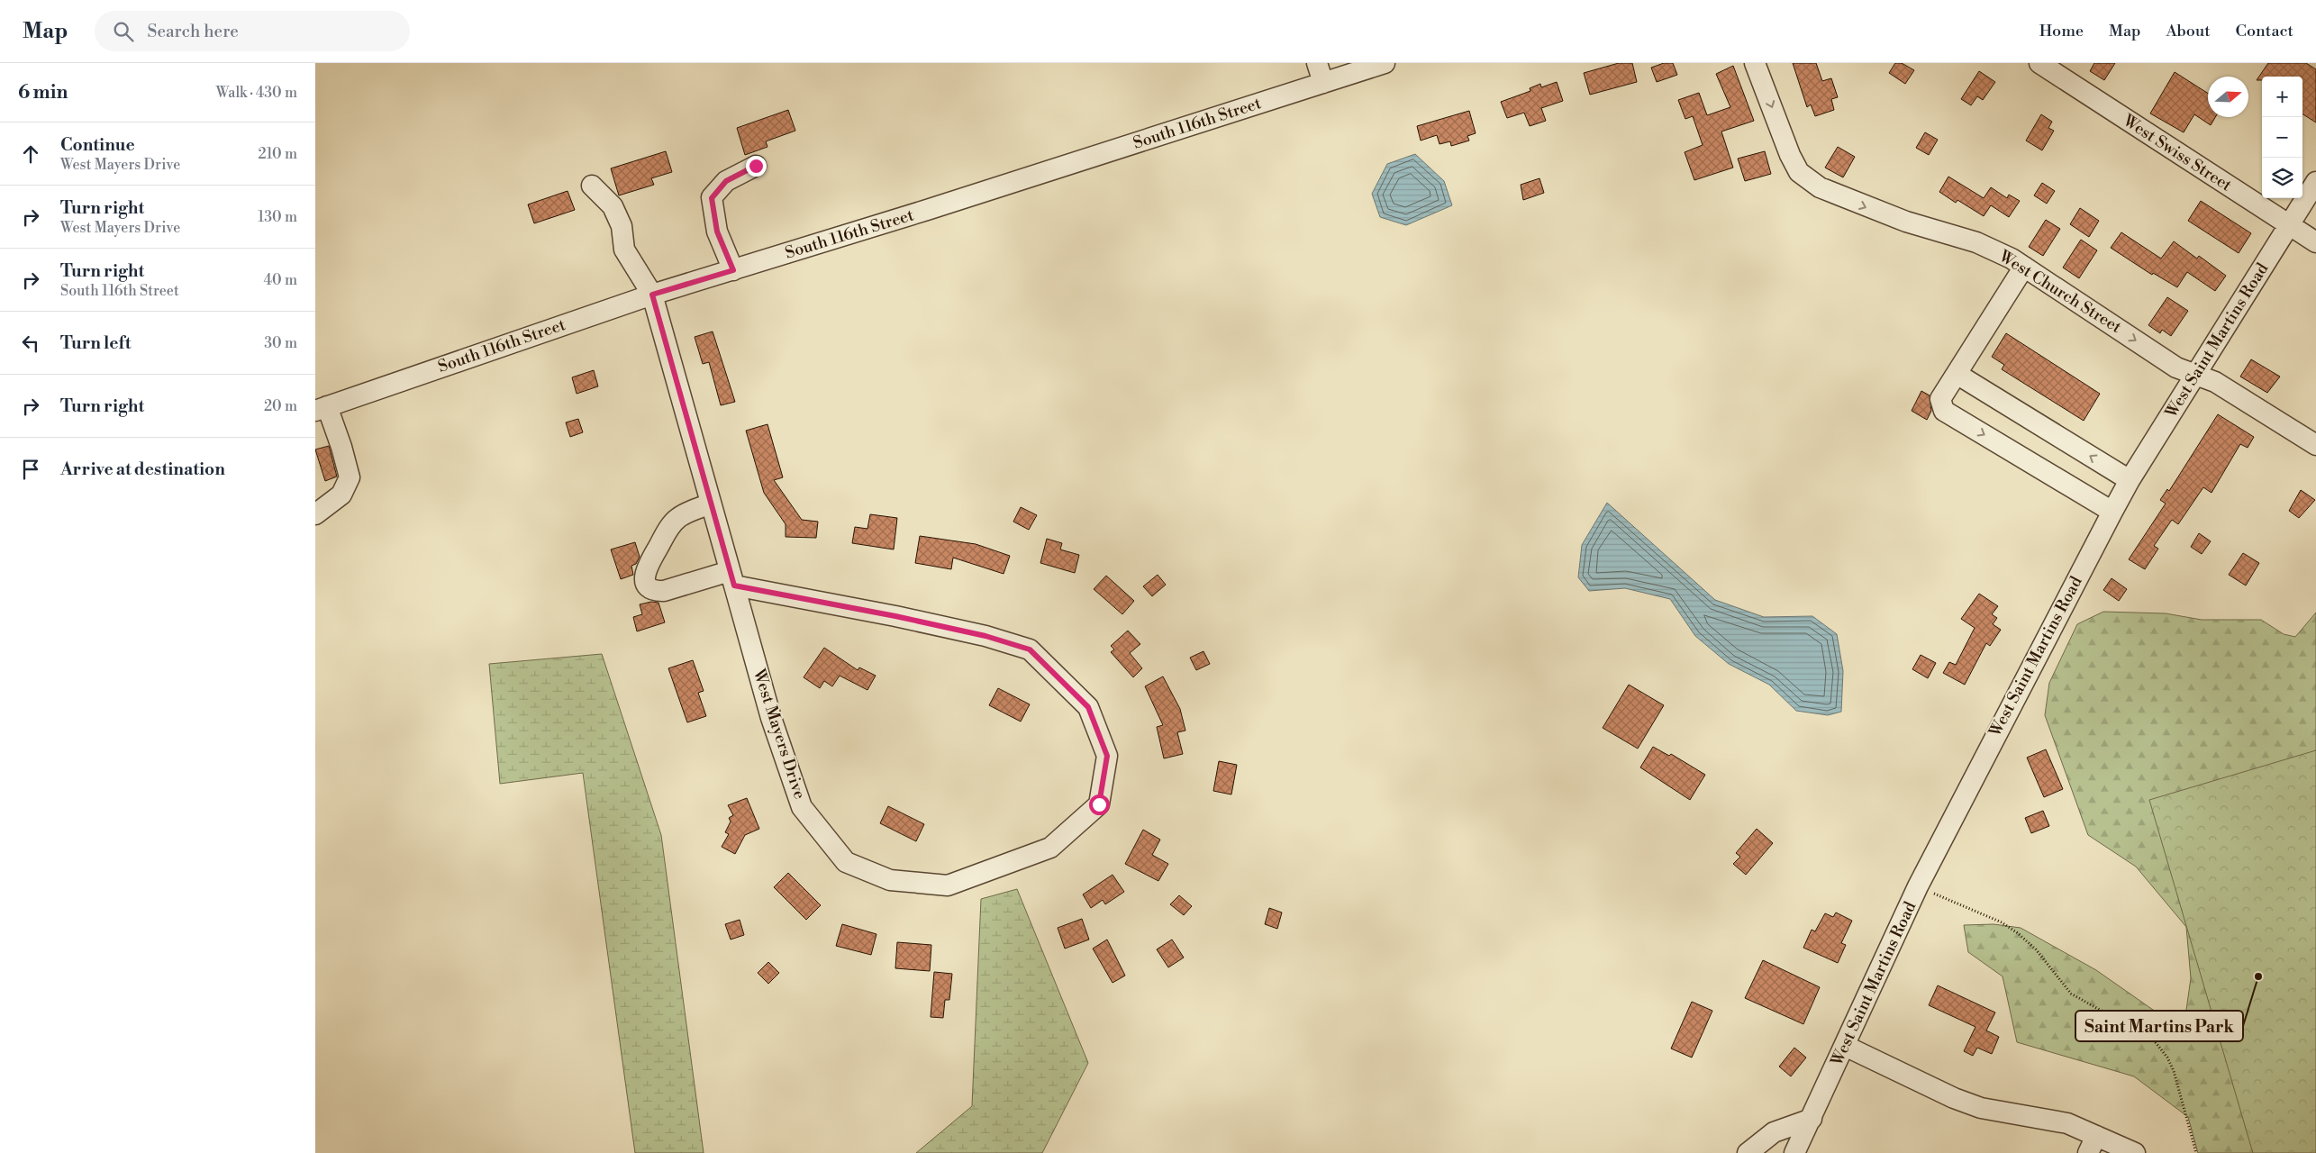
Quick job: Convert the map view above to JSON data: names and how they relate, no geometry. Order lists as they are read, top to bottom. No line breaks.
{"streets":{"street":["South 116th Street","West Swiss Street","West Church Street","West Saint Martins Road","West Mayers Drive"]},"crossings":[["South 116th Street","West Mayers Drive"],["West Swiss Street","West Saint Martins Road"],["West Church Street","West Saint Martins Road"]],"places":["Saint Martins Park"],"north":"right","page":{"header":"Map","search":"Search here","nav":["Home","Map","About","Contact"],"heading":["6 min","Walk · 430 m"],"map_buttons":["+","−"],"list":[["Continue","West Mayers Drive","210 m"],["Turn right","West Mayers Drive","130 m"],["Turn right","South 116th Street","40 m"],["Turn left","30 m"],["Turn right","20 m"],"Arrive at destination"]}}
